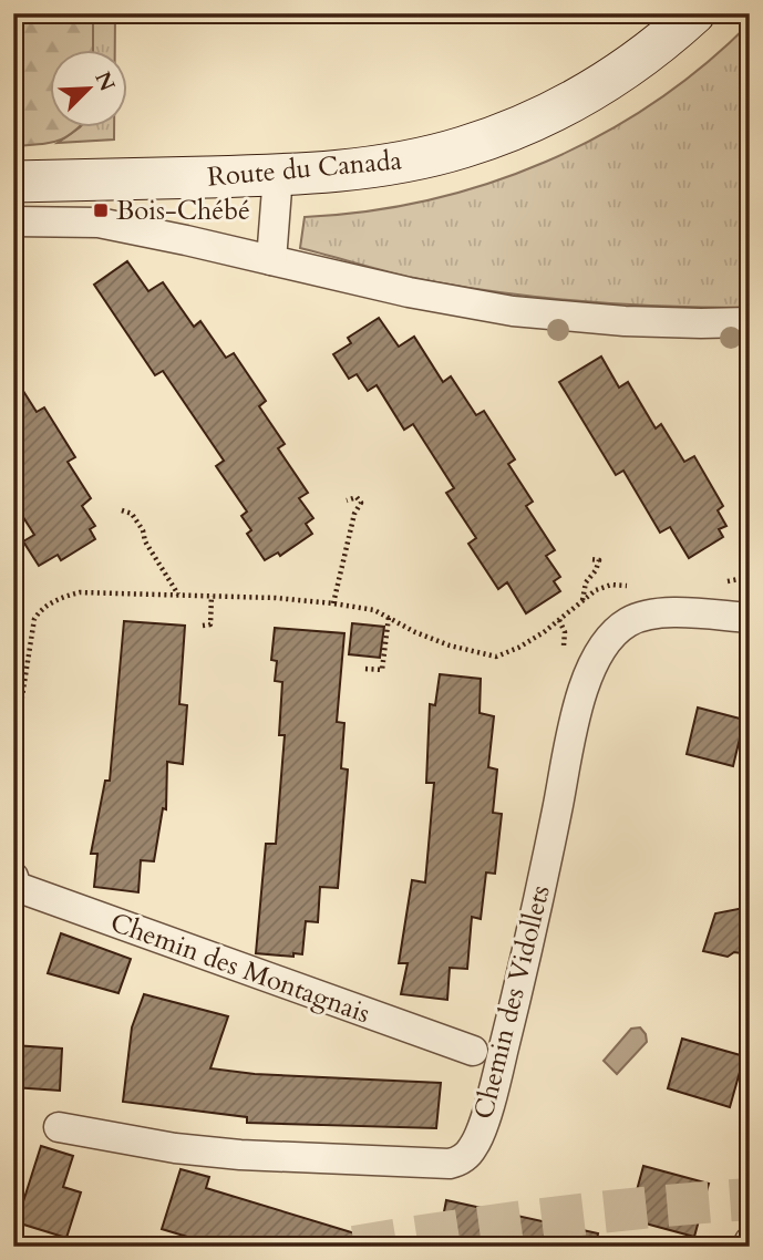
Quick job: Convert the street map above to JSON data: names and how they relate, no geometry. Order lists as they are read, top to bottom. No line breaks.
{"streets":{"street":["Route du Canada","Chemin des Montagnais","Chemin des Vidollets"]},"places":{"transit":["Bois-Chébé"]},"north":"top right"}
